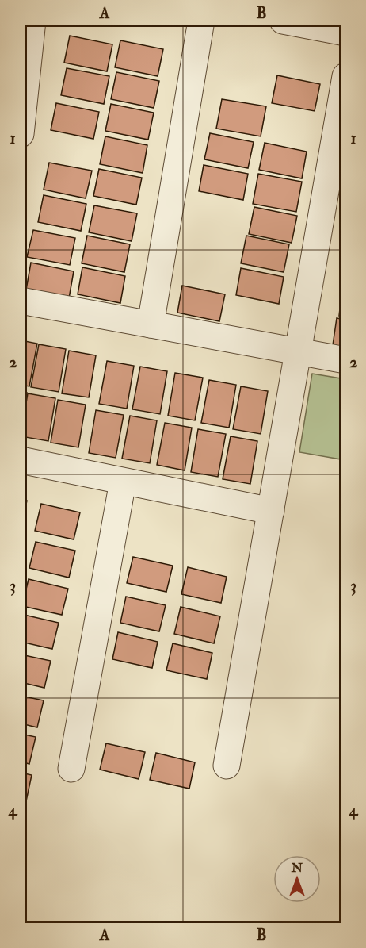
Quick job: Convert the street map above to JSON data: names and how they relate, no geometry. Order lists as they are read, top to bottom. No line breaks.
{"north":"top","grid":{"columns":["A","B"],"rows":["1","2","3","4"]}}
